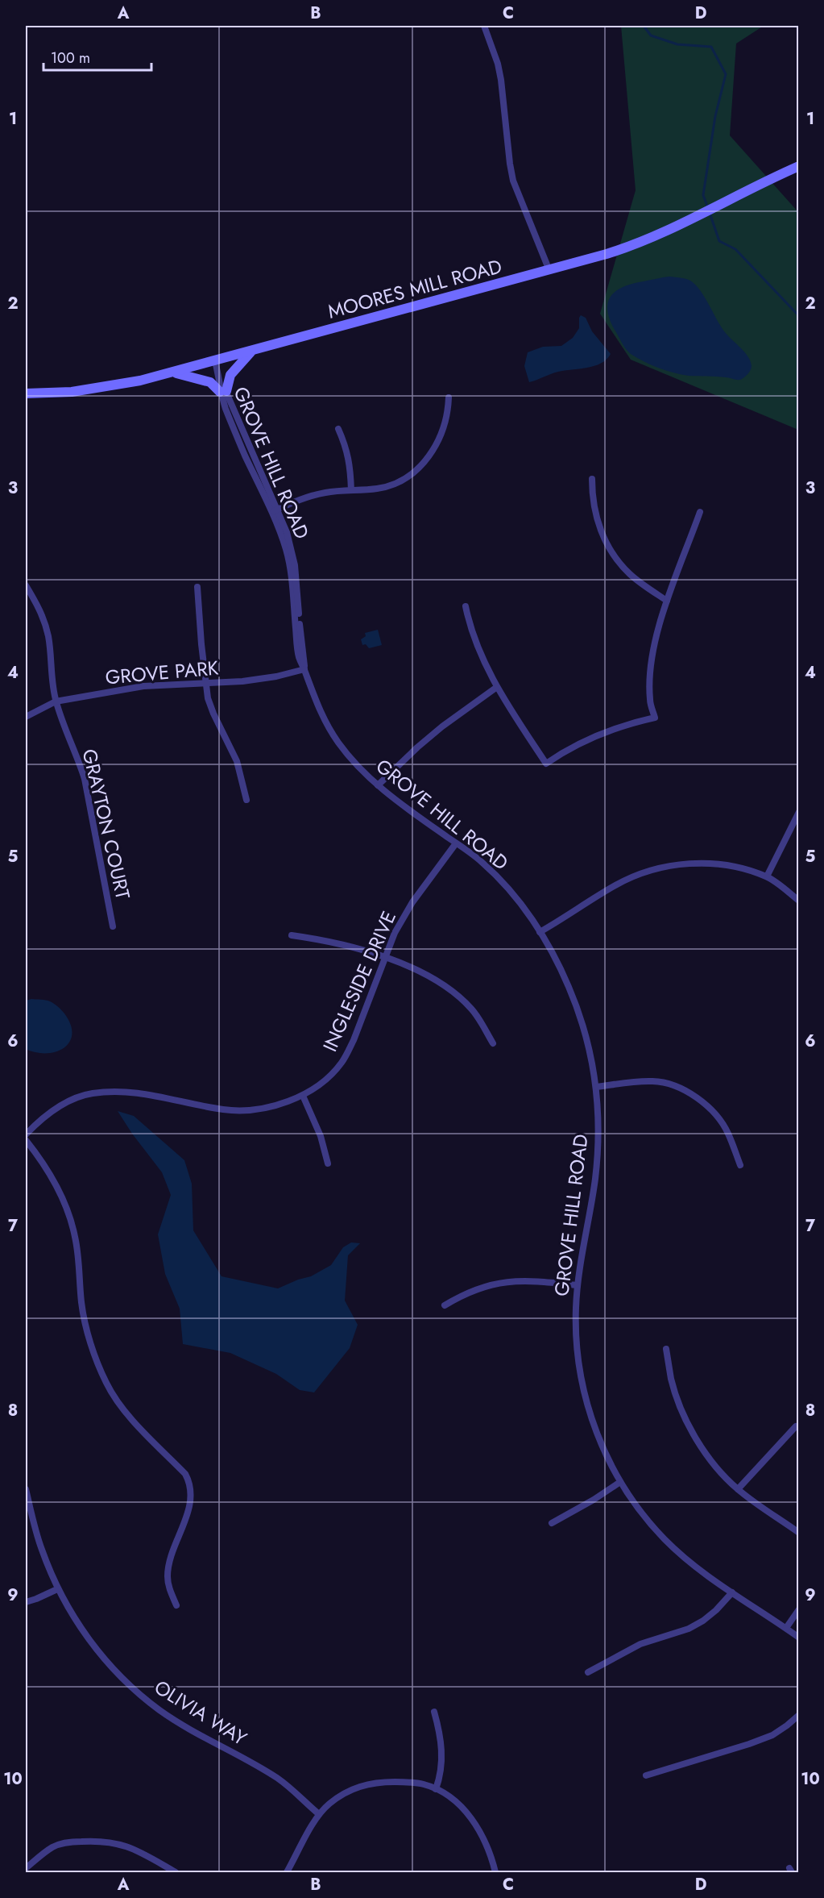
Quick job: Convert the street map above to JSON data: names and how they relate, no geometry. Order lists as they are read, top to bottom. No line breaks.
{"streets":{"street":["MOORES MILL ROAD","GROVE HILL ROAD","GROVE PARK","GRAYTON COURT","INGLESIDE DRIVE","OLIVIA WAY"]},"crossings":[["MOORES MILL ROAD","GROVE HILL ROAD"],["GROVE HILL ROAD","GROVE PARK"],["GROVE HILL ROAD","INGLESIDE DRIVE"],["GROVE PARK","GRAYTON COURT"]],"scale_bar":"100 m","grid":{"columns":["A","B","C","D"],"rows":["1","2","3","4","5","6","7","8","9","10"]}}
